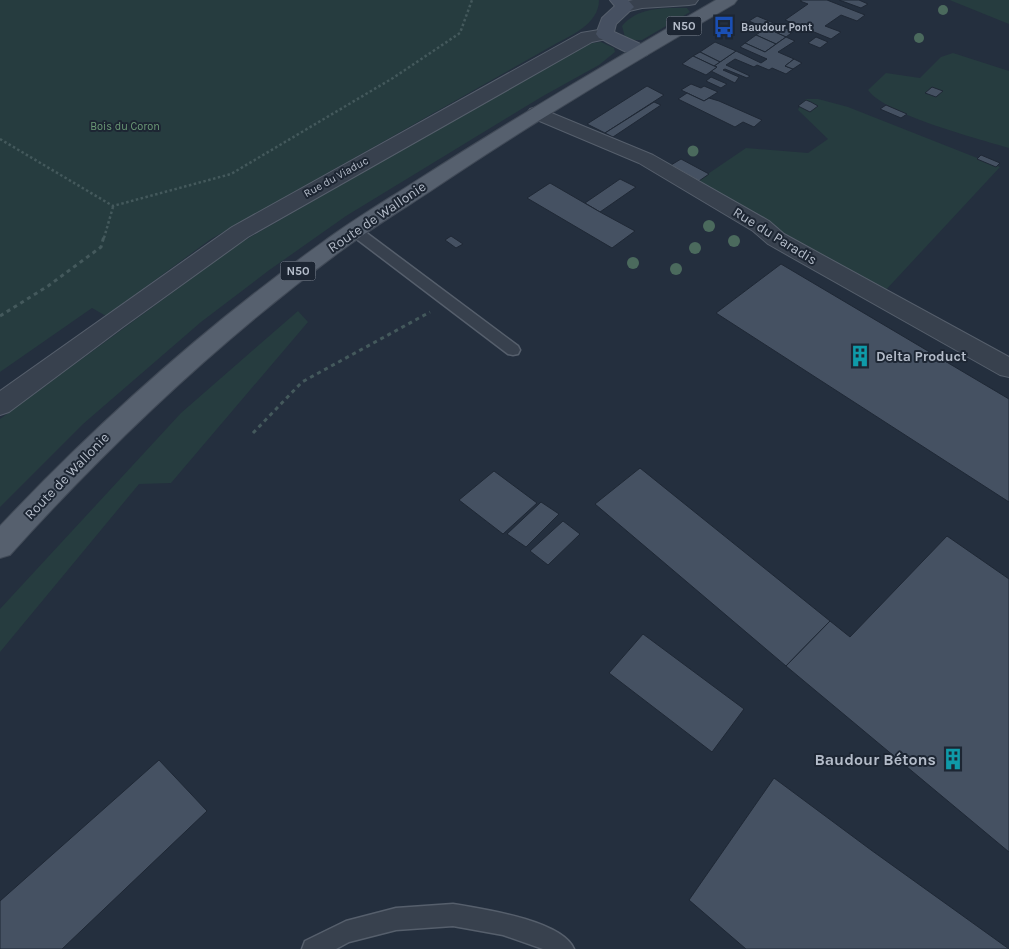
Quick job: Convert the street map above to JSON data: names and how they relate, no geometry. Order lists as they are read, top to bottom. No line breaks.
{"streets":{"main road":["N50","Route de Wallonie"],"street":["Rue du Viaduc","Rue du Paradis"]},"crossings":[["Route de Wallonie","Rue du Paradis"]],"parks":["Bois du Coron"],"places":{"bus stop":["Baudour Pont"],"building":["Delta Product","Baudour Bétons"]}}
